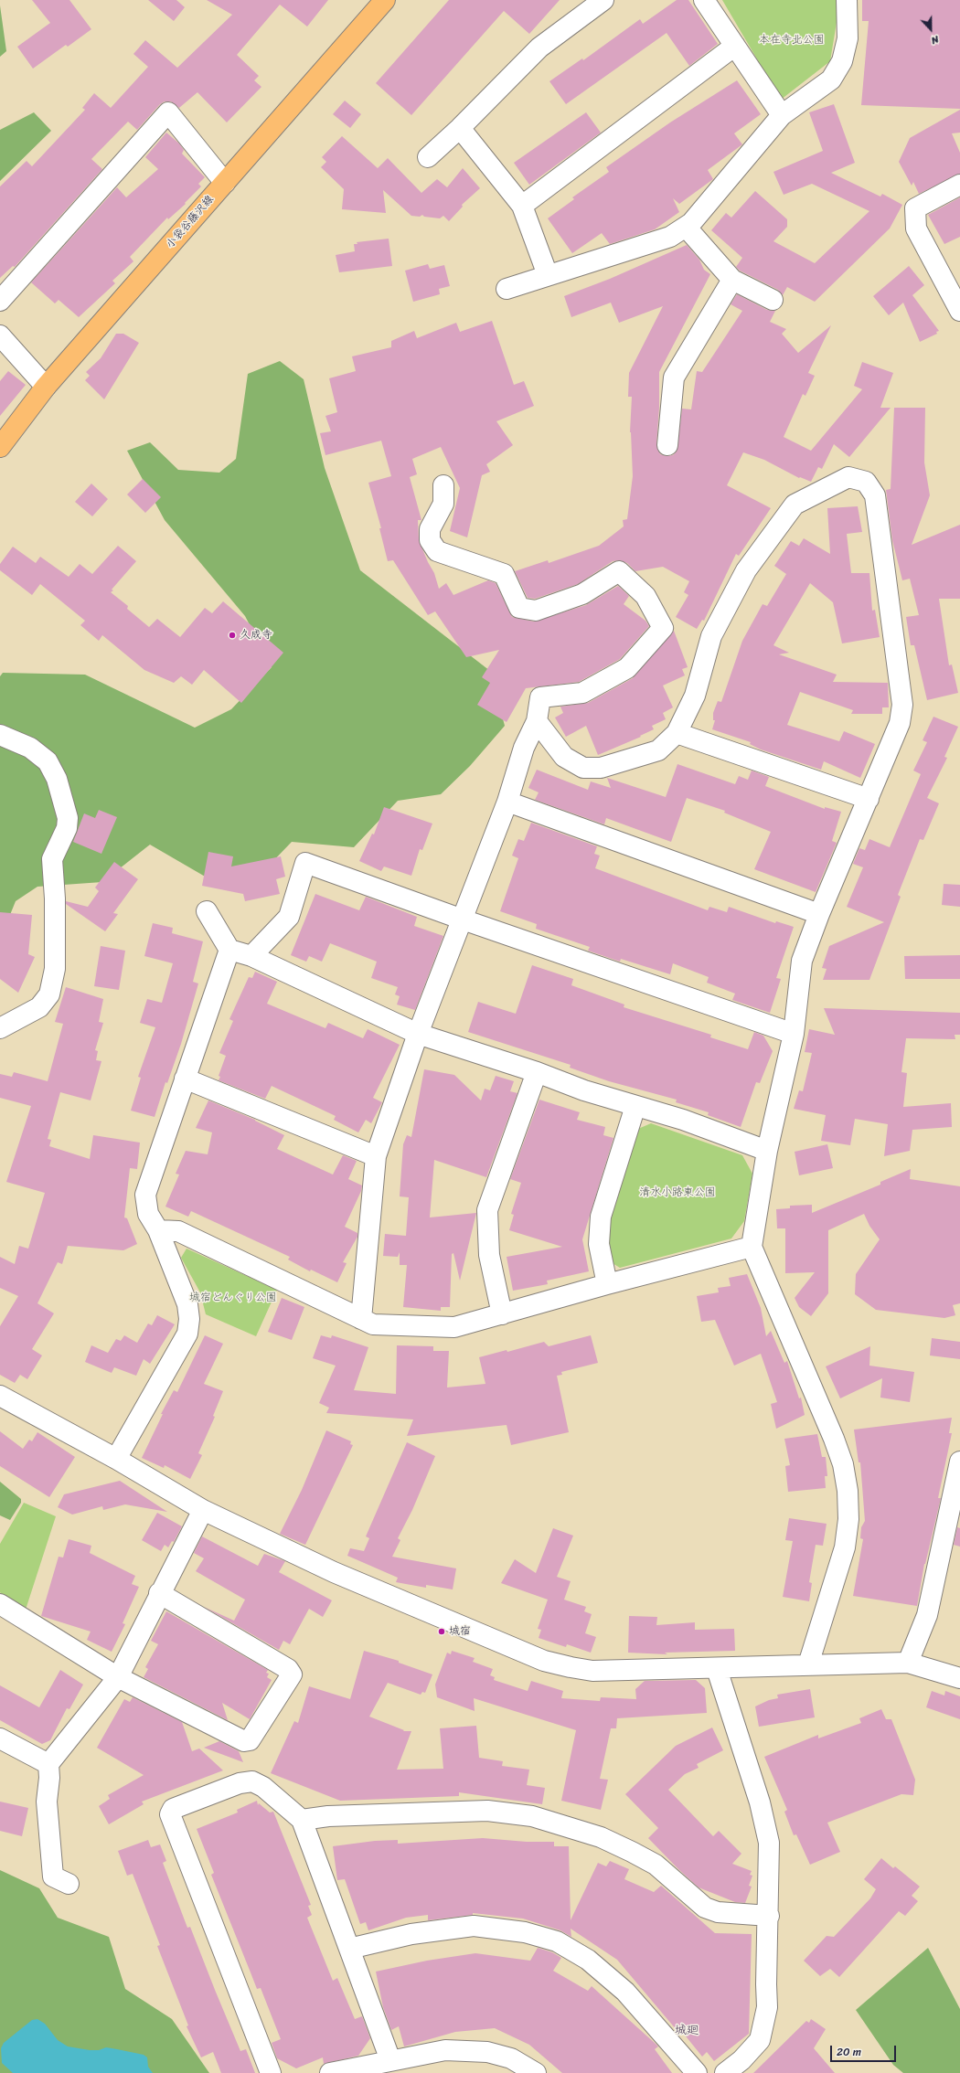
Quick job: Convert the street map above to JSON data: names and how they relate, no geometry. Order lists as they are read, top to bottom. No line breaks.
{"streets":{"main road":["小袋谷藤沢線"]},"districts":["城廻"],"parks":["本在寺北公園","清水小路東公園","城宿どんぐり公園"],"places":["久成寺","城宿"],"scale_bar":"20 m","north":"bottom"}
